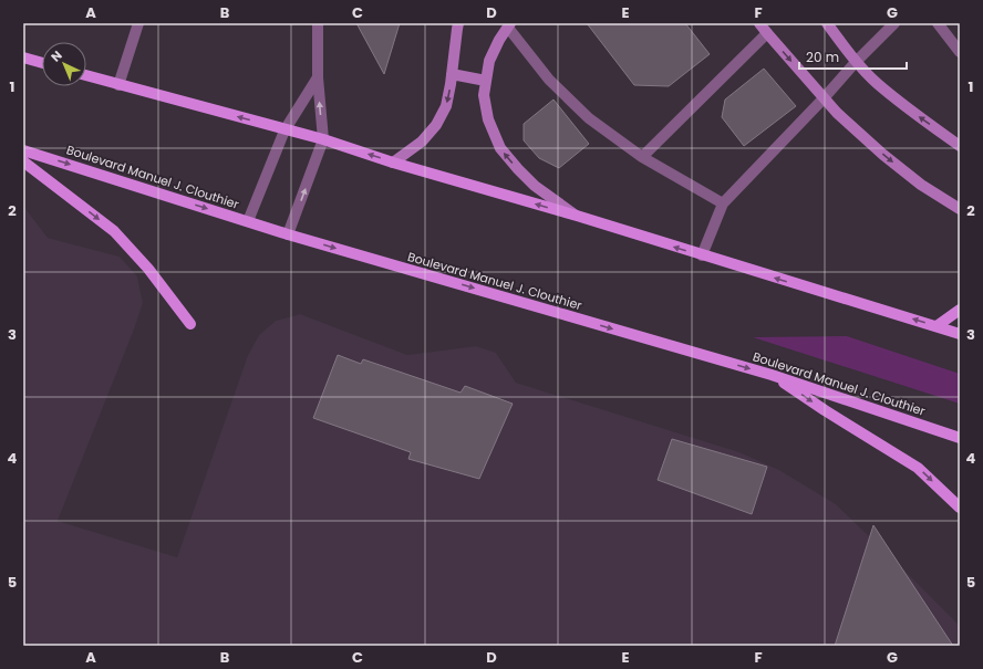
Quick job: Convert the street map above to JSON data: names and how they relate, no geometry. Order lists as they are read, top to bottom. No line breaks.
{"streets":{"main road":["Boulevard Manuel J. Clouthier"]},"scale_bar":"20 m","north":"top left","grid":{"columns":["A","B","C","D","E","F","G"],"rows":["1","2","3","4","5"]}}
